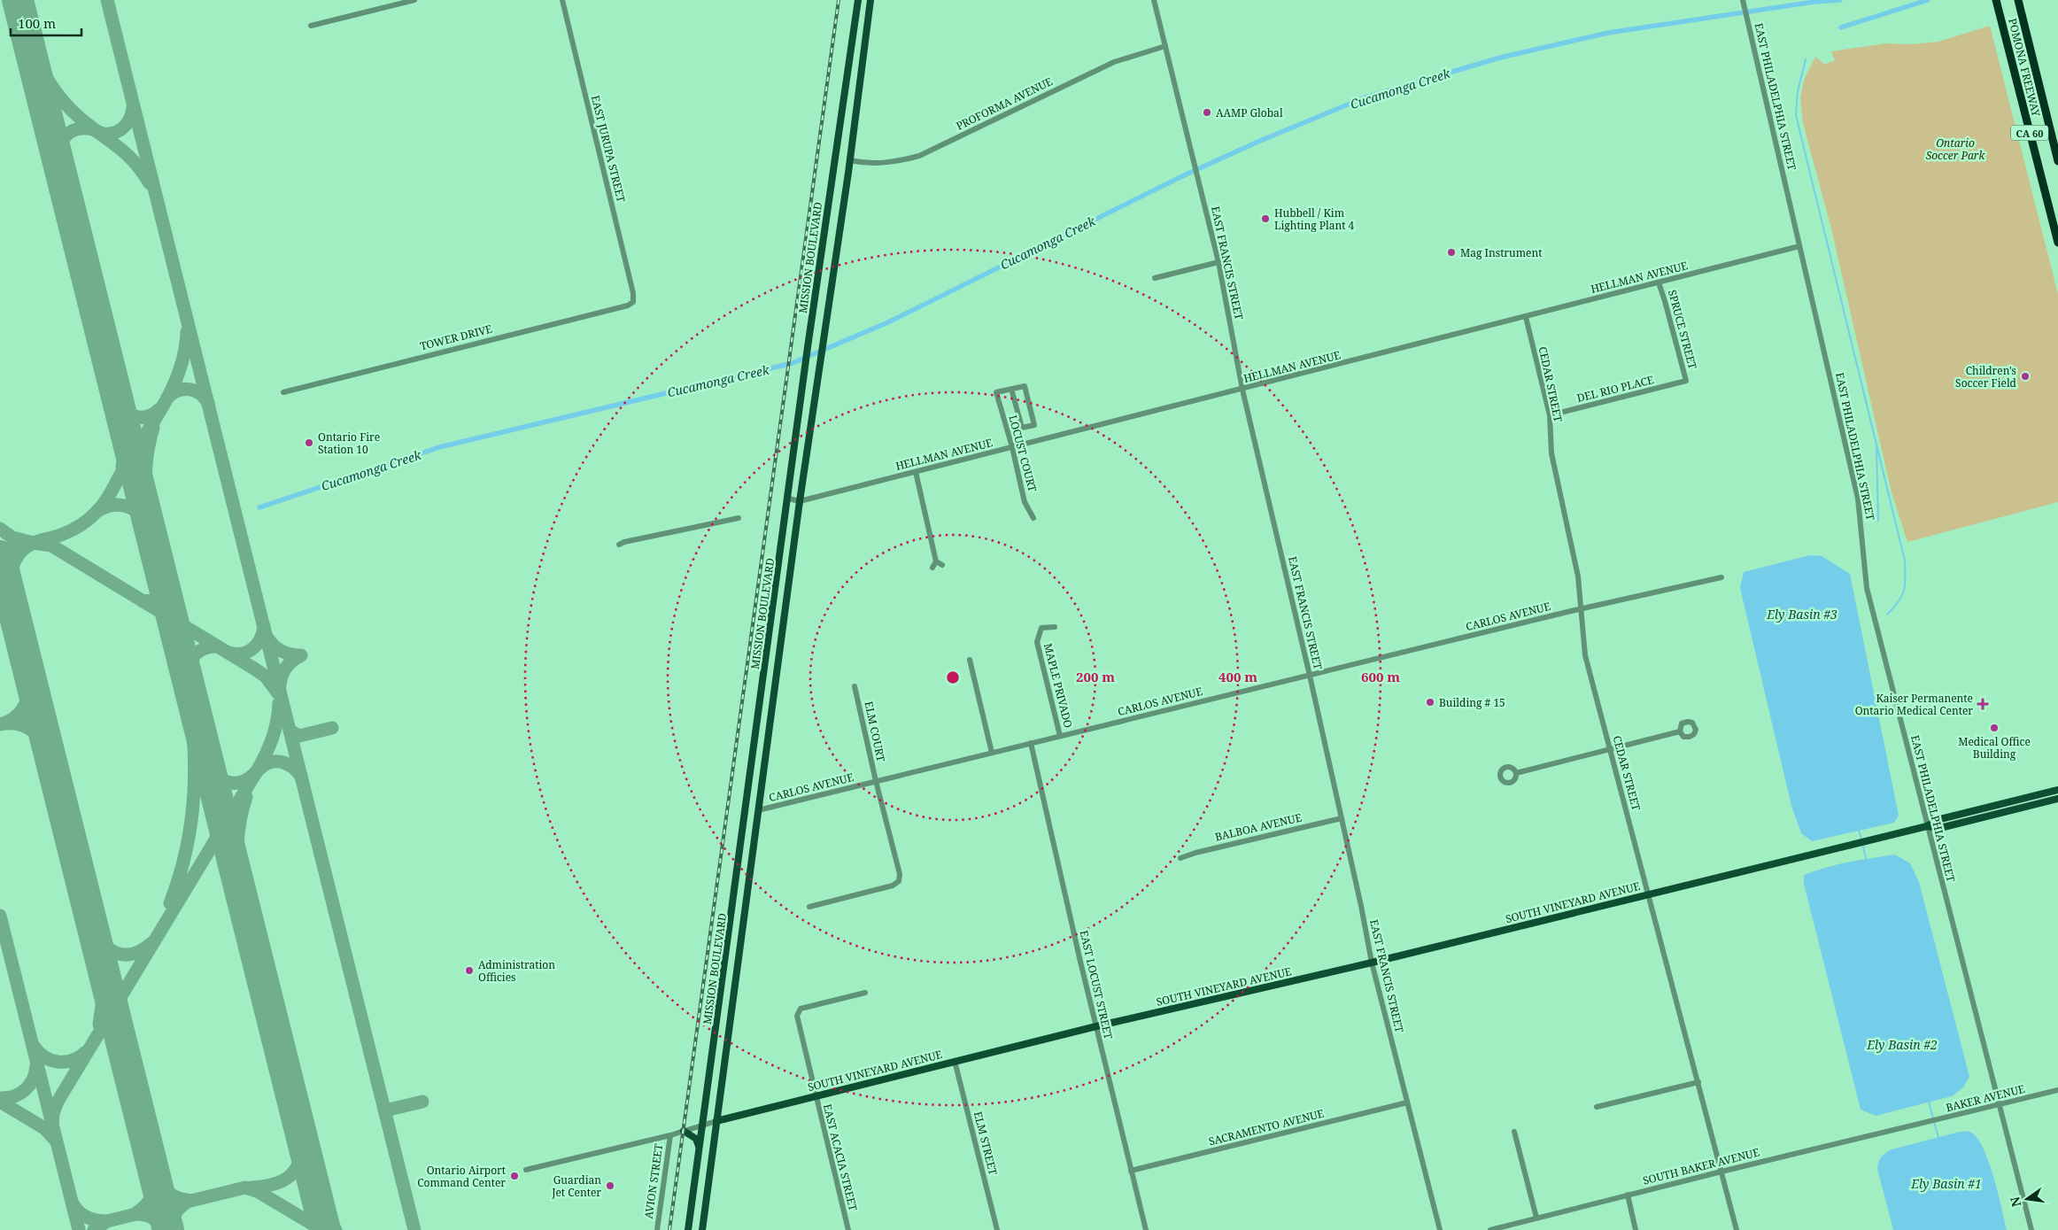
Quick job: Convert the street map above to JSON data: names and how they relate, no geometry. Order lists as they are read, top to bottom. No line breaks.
{"streets":{"highway":["POMONA FREEWAY","CA 60"],"main road":["MISSION BOULEVARD","SOUTH VINEYARD AVENUE"],"street":["EAST PHILADELPHIA STREET","PROFORMA AVENUE","EAST JURUPA STREET","EAST FRANCIS STREET","HELLMAN AVENUE","SPRUCE STREET","TOWER DRIVE","CEDAR STREET","DEL RIO PLACE","LOCUST COURT","CARLOS AVENUE","MAPLE PRIVADO","ELM COURT","BALBOA AVENUE","EAST LOCUST STREET","BAKER AVENUE","SACRAMENTO AVENUE","ELM STREET","EAST ACACIA STREET","SOUTH BAKER AVENUE","AVION STREET"]},"crossings":[["EAST PHILADELPHIA STREET","HELLMAN AVENUE"],["EAST PHILADELPHIA STREET","SOUTH VINEYARD AVENUE"],["EAST PHILADELPHIA STREET","BAKER AVENUE"],["PROFORMA AVENUE","MISSION BOULEVARD"],["PROFORMA AVENUE","EAST FRANCIS STREET"],["EAST JURUPA STREET","TOWER DRIVE"],["MISSION BOULEVARD","HELLMAN AVENUE"],["MISSION BOULEVARD","CARLOS AVENUE"],["MISSION BOULEVARD","SOUTH VINEYARD AVENUE"],["EAST FRANCIS STREET","HELLMAN AVENUE"],["EAST FRANCIS STREET","CARLOS AVENUE"],["EAST FRANCIS STREET","BALBOA AVENUE"],["EAST FRANCIS STREET","SOUTH VINEYARD AVENUE"],["EAST FRANCIS STREET","SACRAMENTO AVENUE"],["HELLMAN AVENUE","SPRUCE STREET"],["HELLMAN AVENUE","CEDAR STREET"],["HELLMAN AVENUE","LOCUST COURT"],["SPRUCE STREET","DEL RIO PLACE"],["CEDAR STREET","DEL RIO PLACE"],["CEDAR STREET","CARLOS AVENUE"],["CEDAR STREET","SOUTH VINEYARD AVENUE"],["CEDAR STREET","SOUTH BAKER AVENUE"],["CARLOS AVENUE","MAPLE PRIVADO"],["CARLOS AVENUE","ELM COURT"],["CARLOS AVENUE","EAST LOCUST STREET"],["SOUTH VINEYARD AVENUE","EAST LOCUST STREET"],["SOUTH VINEYARD AVENUE","ELM STREET"],["SOUTH VINEYARD AVENUE","EAST ACACIA STREET"],["SOUTH VINEYARD AVENUE","AVION STREET"],["EAST LOCUST STREET","SACRAMENTO AVENUE"],["BAKER AVENUE","SOUTH BAKER AVENUE"]],"water":["Cucamonga Creek","Ely Basin #3","Ely Basin #2","Ely Basin #1"],"parks":["Ontario Soccer Park"],"places":{"other":["AAMP Global","Hubbell / Kim Lighting Plant 4","Mag Instrument","Children's Soccer Field","Ontario Fire Station 10","Building # 15","Medical Office Building","Administration Officies","Ontario Airport Command Center","Guardian Jet Center"],"health":["Kaiser Permanente Ontario Medical Center"]},"scale_bar":"100 m","north":"left","rings":["200 m","400 m","600 m"]}
